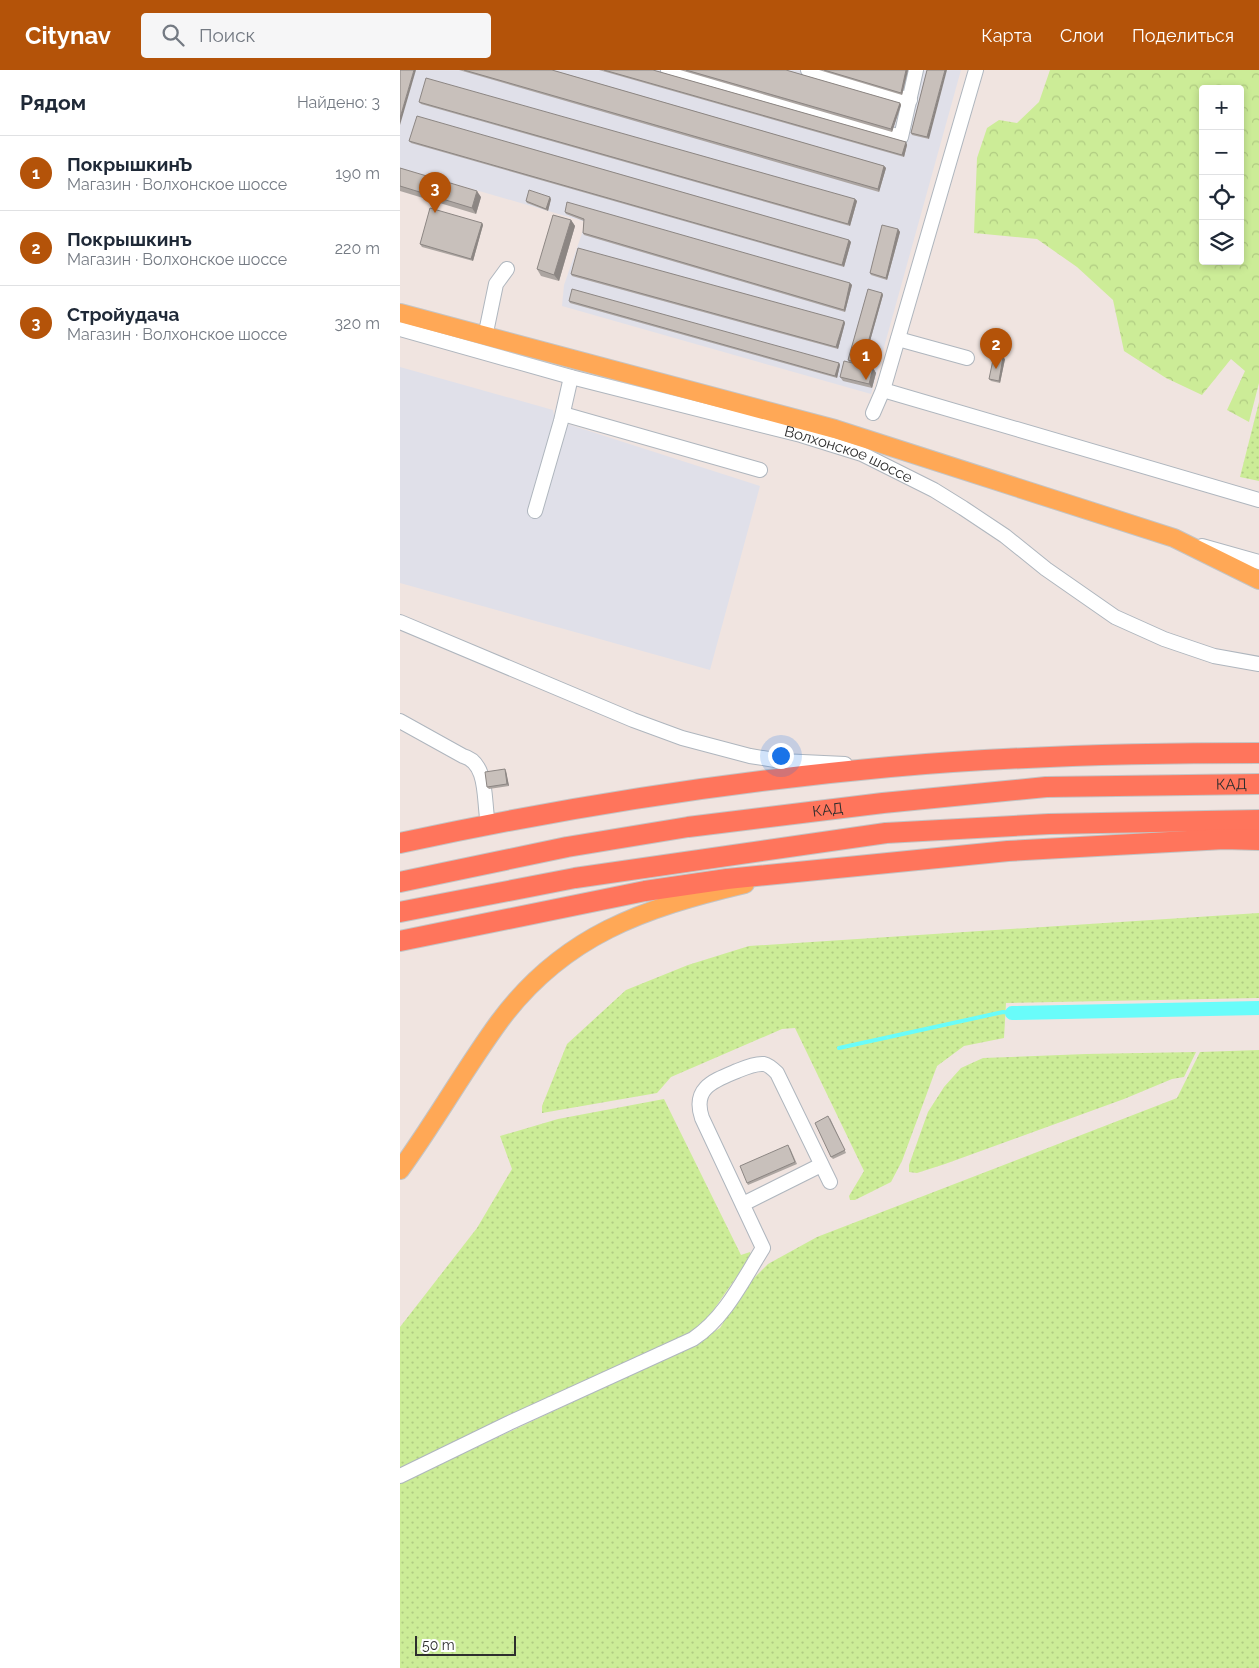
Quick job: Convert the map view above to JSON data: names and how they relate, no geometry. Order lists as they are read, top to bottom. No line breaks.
{"streets":{"highway":["КАД"],"main road":["Волхонское шоссе"]},"scale_bar":"50 m","page":{"header":"Citynav","search":"Поиск","nav":["Карта","Слои","Поделиться"],"heading":["Рядом","Найдено: 3"],"map_buttons":["+","−"],"list":[{"mark":"1","name":"ПокрышкинЪ","note":"Магазин · Волхонское шоссе","value":"190 m"},{"mark":"2","name":"Покрышкинъ","note":"Магазин · Волхонское шоссе","value":"220 m"},{"mark":"3","name":"Стройудача","note":"Магазин · Волхонское шоссе","value":"320 m"}],"pins":["3","2","1"],"scale":"50 m"}}
